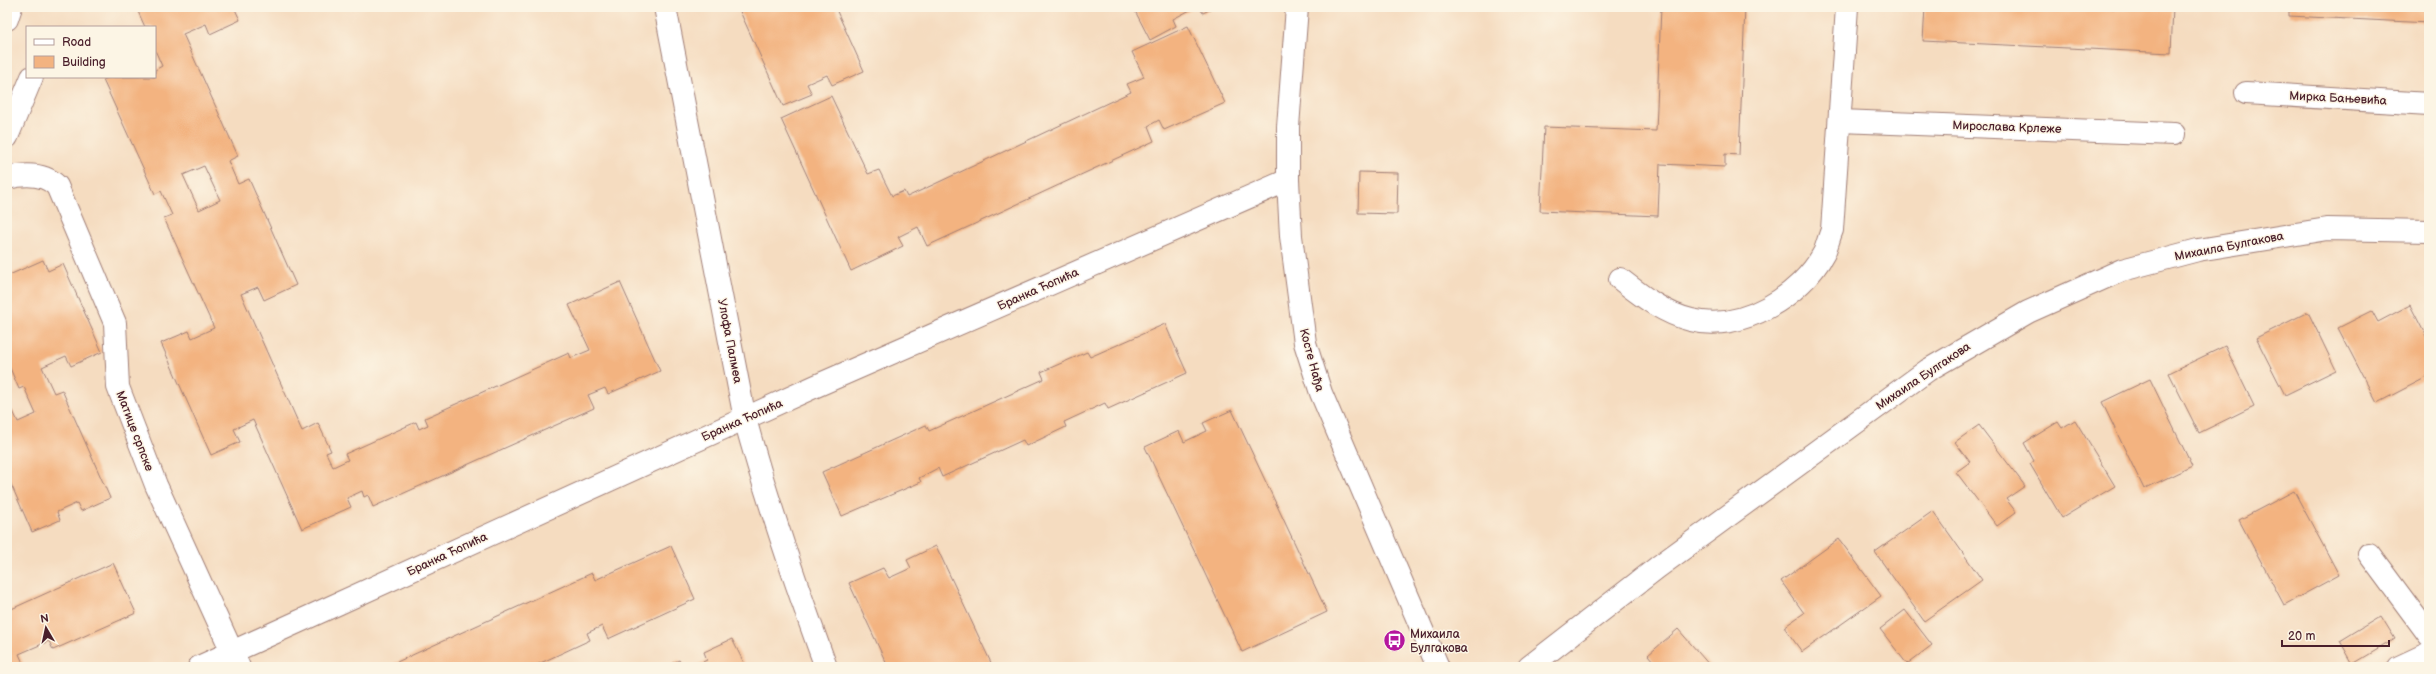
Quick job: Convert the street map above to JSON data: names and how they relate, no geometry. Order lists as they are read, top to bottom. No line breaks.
{"streets":{"street":["Мирка Бањевића","Мирослава Крлеже","Михаила Булгакова","Бранка Ћопића","Улофа Палмеа","Косте Нађа","Матице српске"]},"crossings":[["Бранка Ћопића","Улофа Палмеа"],["Бранка Ћопића","Косте Нађа"],["Бранка Ћопића","Матице српске"]],"places":{"bus stop":["Михаила Булгакова"]},"legend":["Road","Building"],"scale_bar":"20 m","north":"top"}
